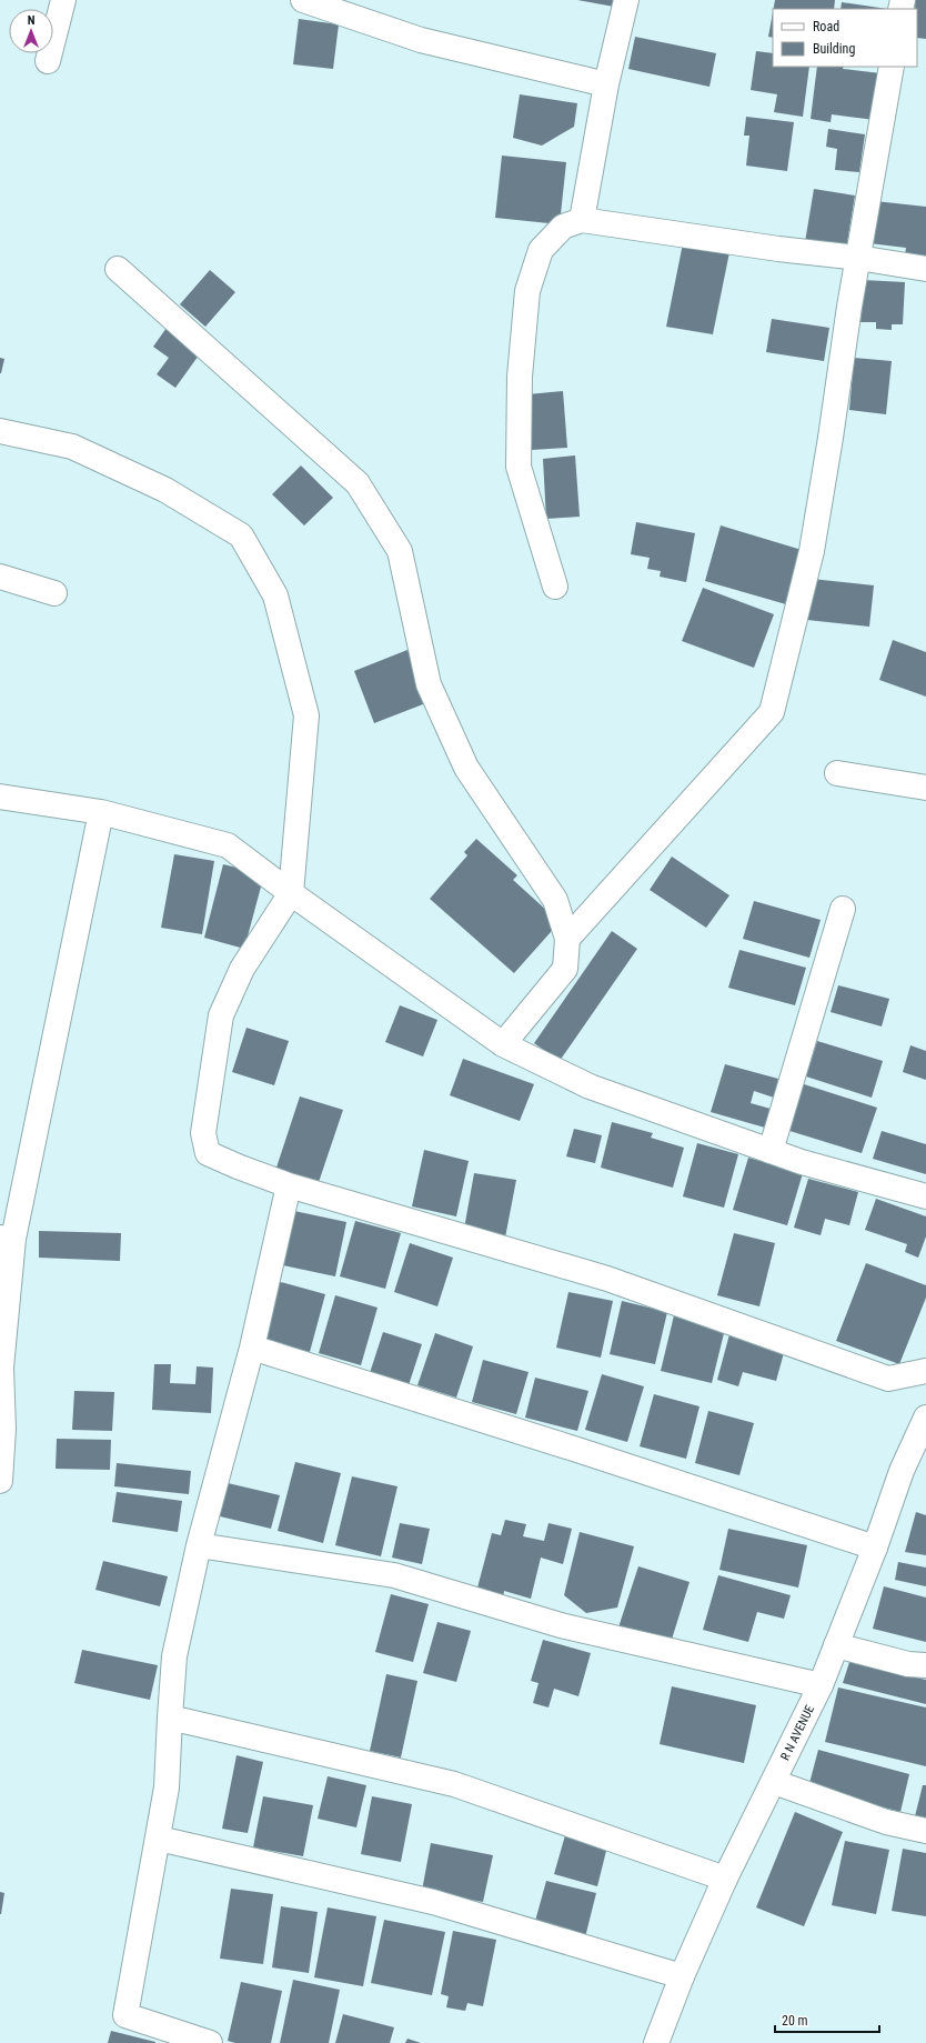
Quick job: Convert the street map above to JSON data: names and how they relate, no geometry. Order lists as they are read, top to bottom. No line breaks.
{"streets":{"street":["R N AVENUE"]},"legend":["Road","Building"],"scale_bar":"20 m","north":"top"}
